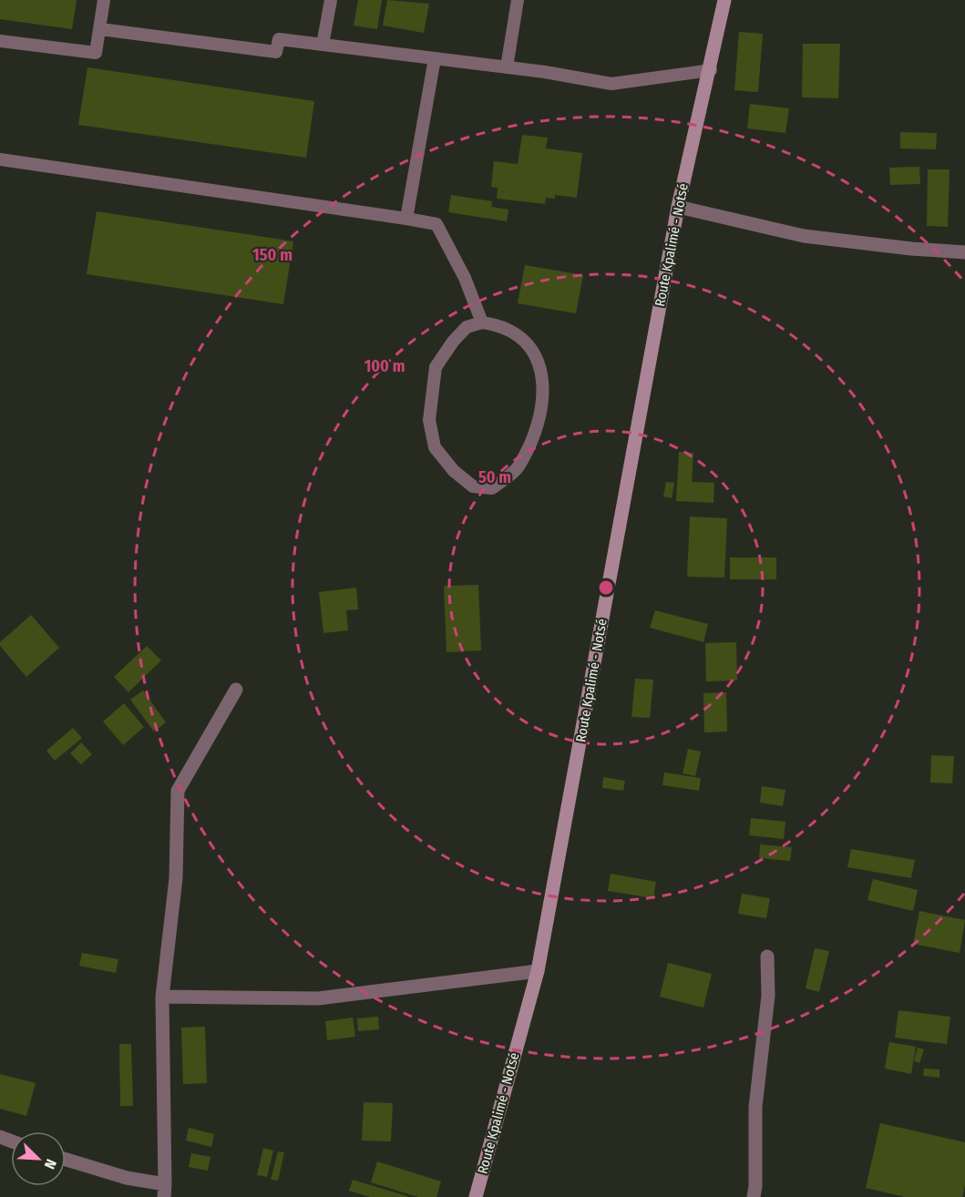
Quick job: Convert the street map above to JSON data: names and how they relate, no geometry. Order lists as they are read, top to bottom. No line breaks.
{"streets":{"main road":["Route Kpalimé - Notsé"]},"north":"bottom right","rings":["150 m","100 m","50 m"]}
